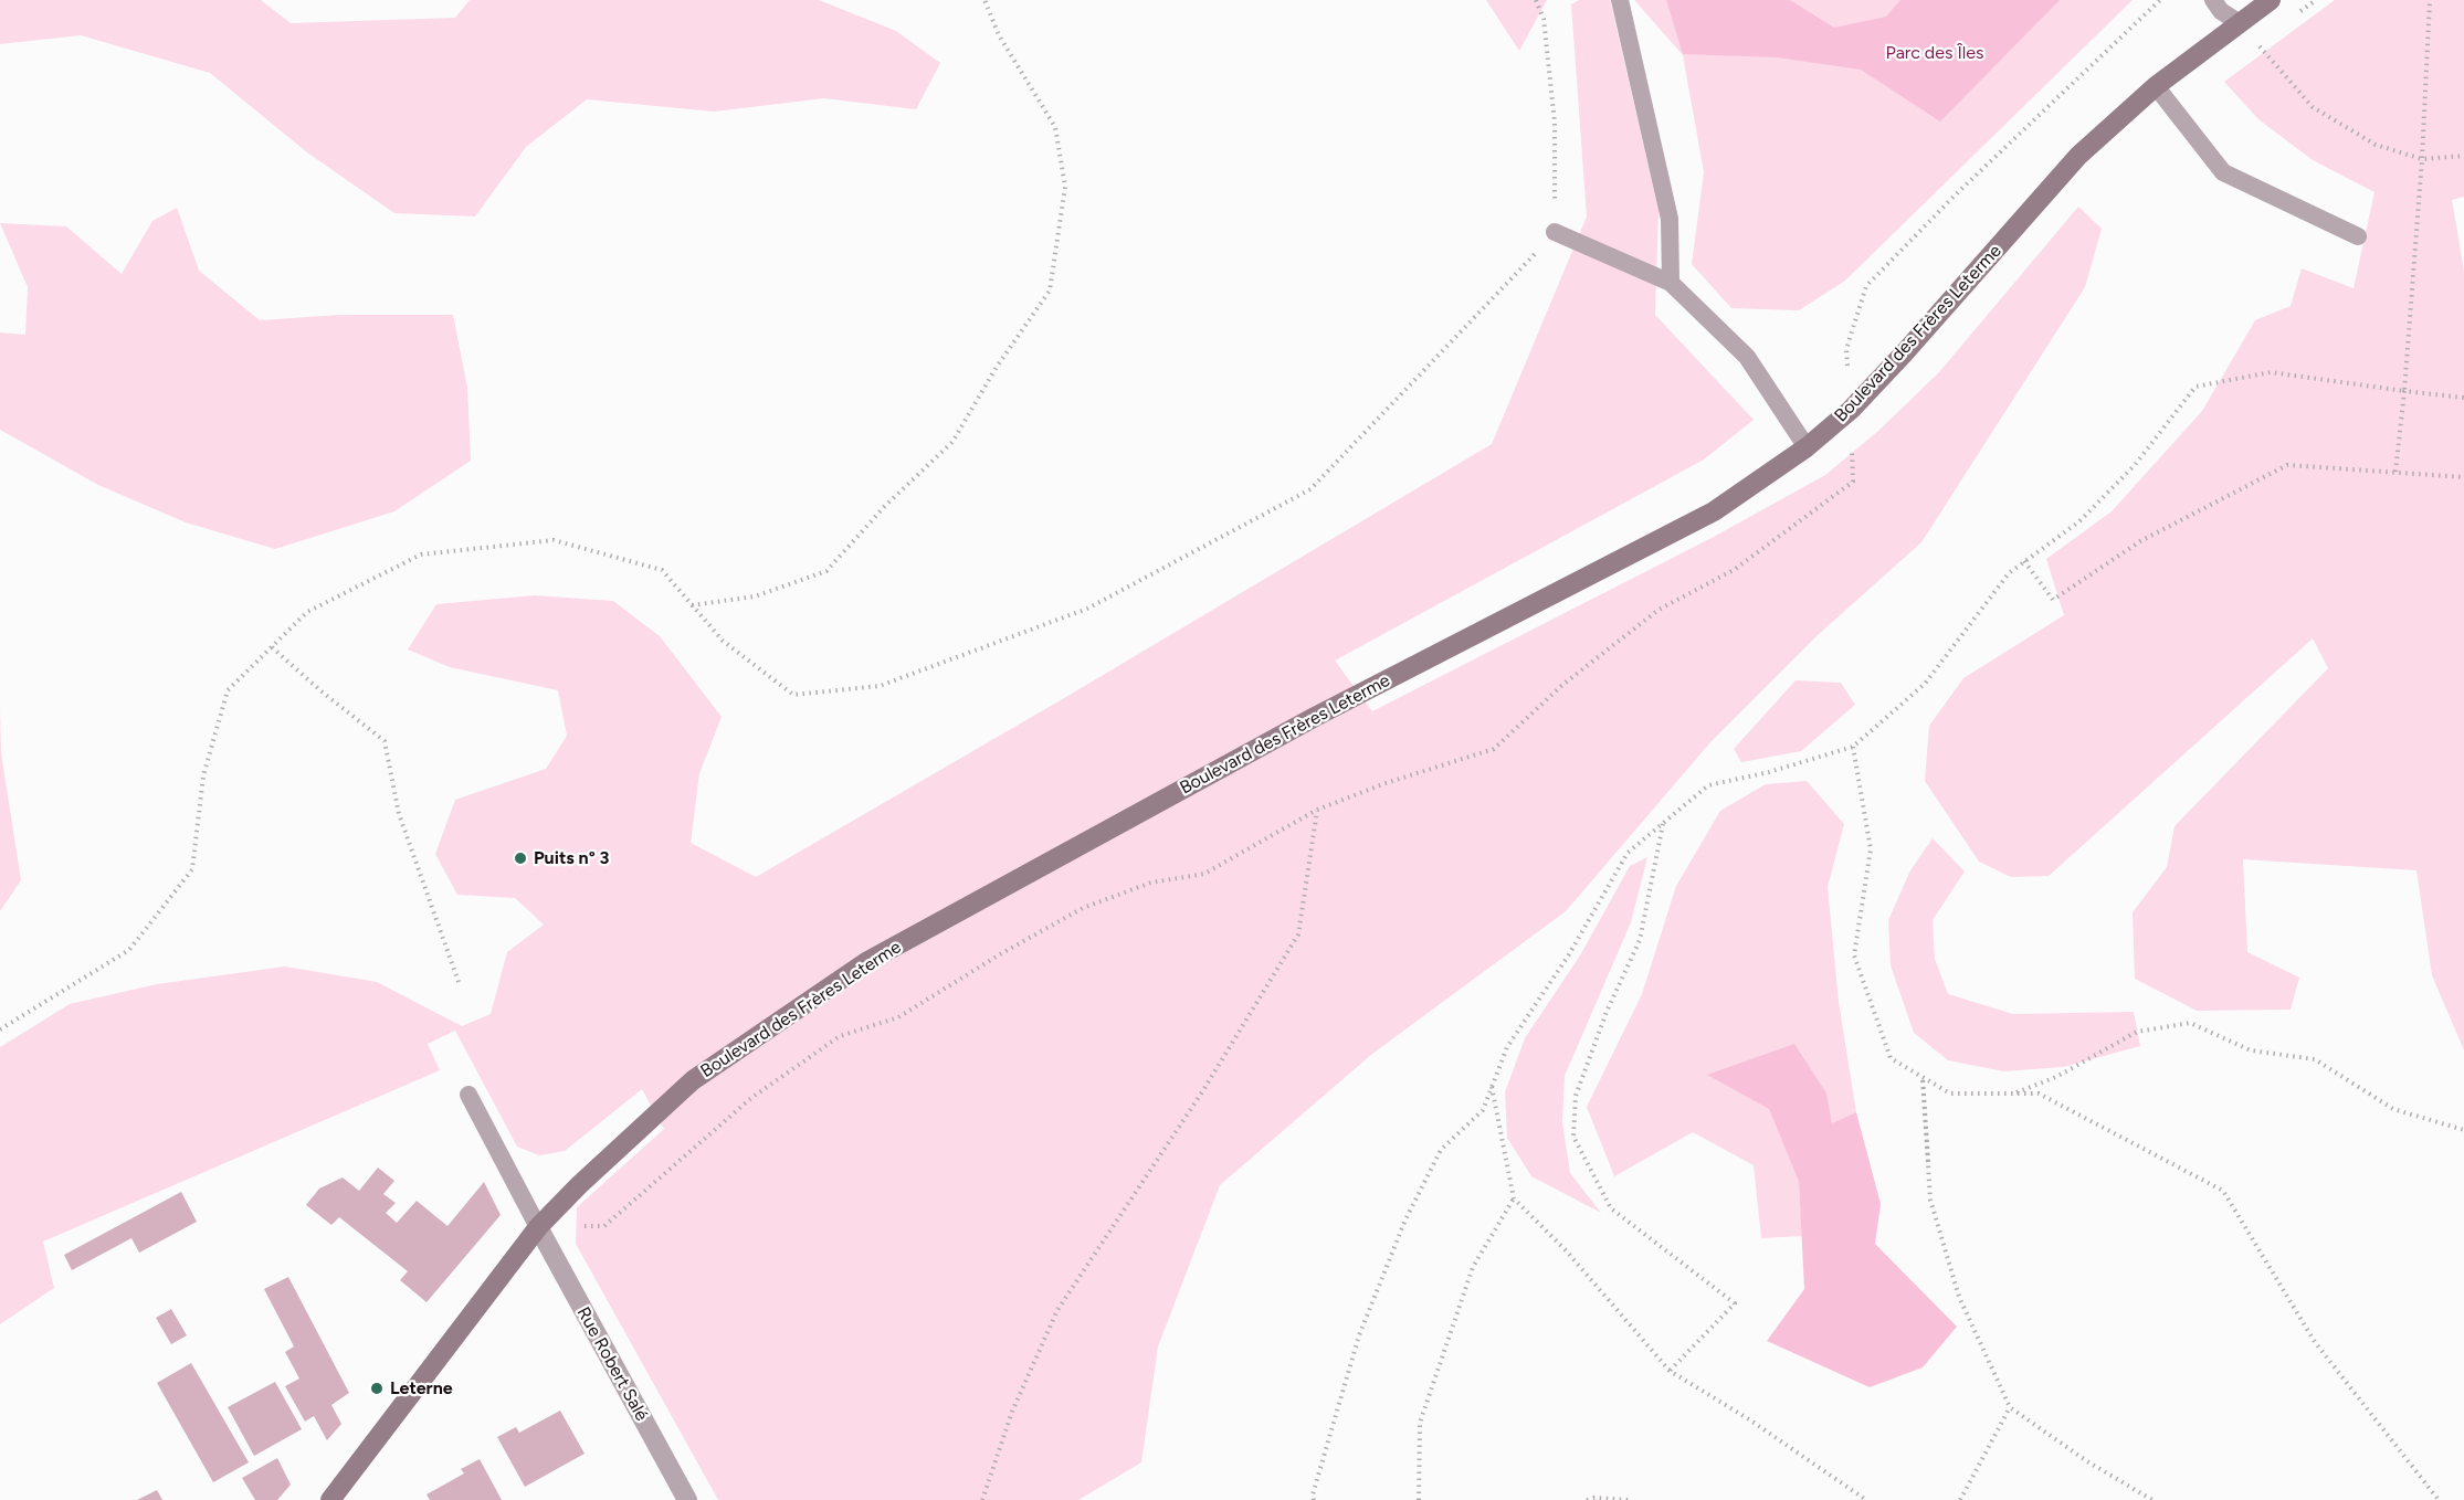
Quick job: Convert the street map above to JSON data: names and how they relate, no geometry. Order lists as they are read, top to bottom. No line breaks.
{"streets":{"street":["Boulevard des Frères Leterme","Rue Robert Salé"]},"crossings":[["Boulevard des Frères Leterme","Rue Robert Salé"]],"parks":["Parc des Îles"],"places":["Puits n° 3","Leterne"]}
